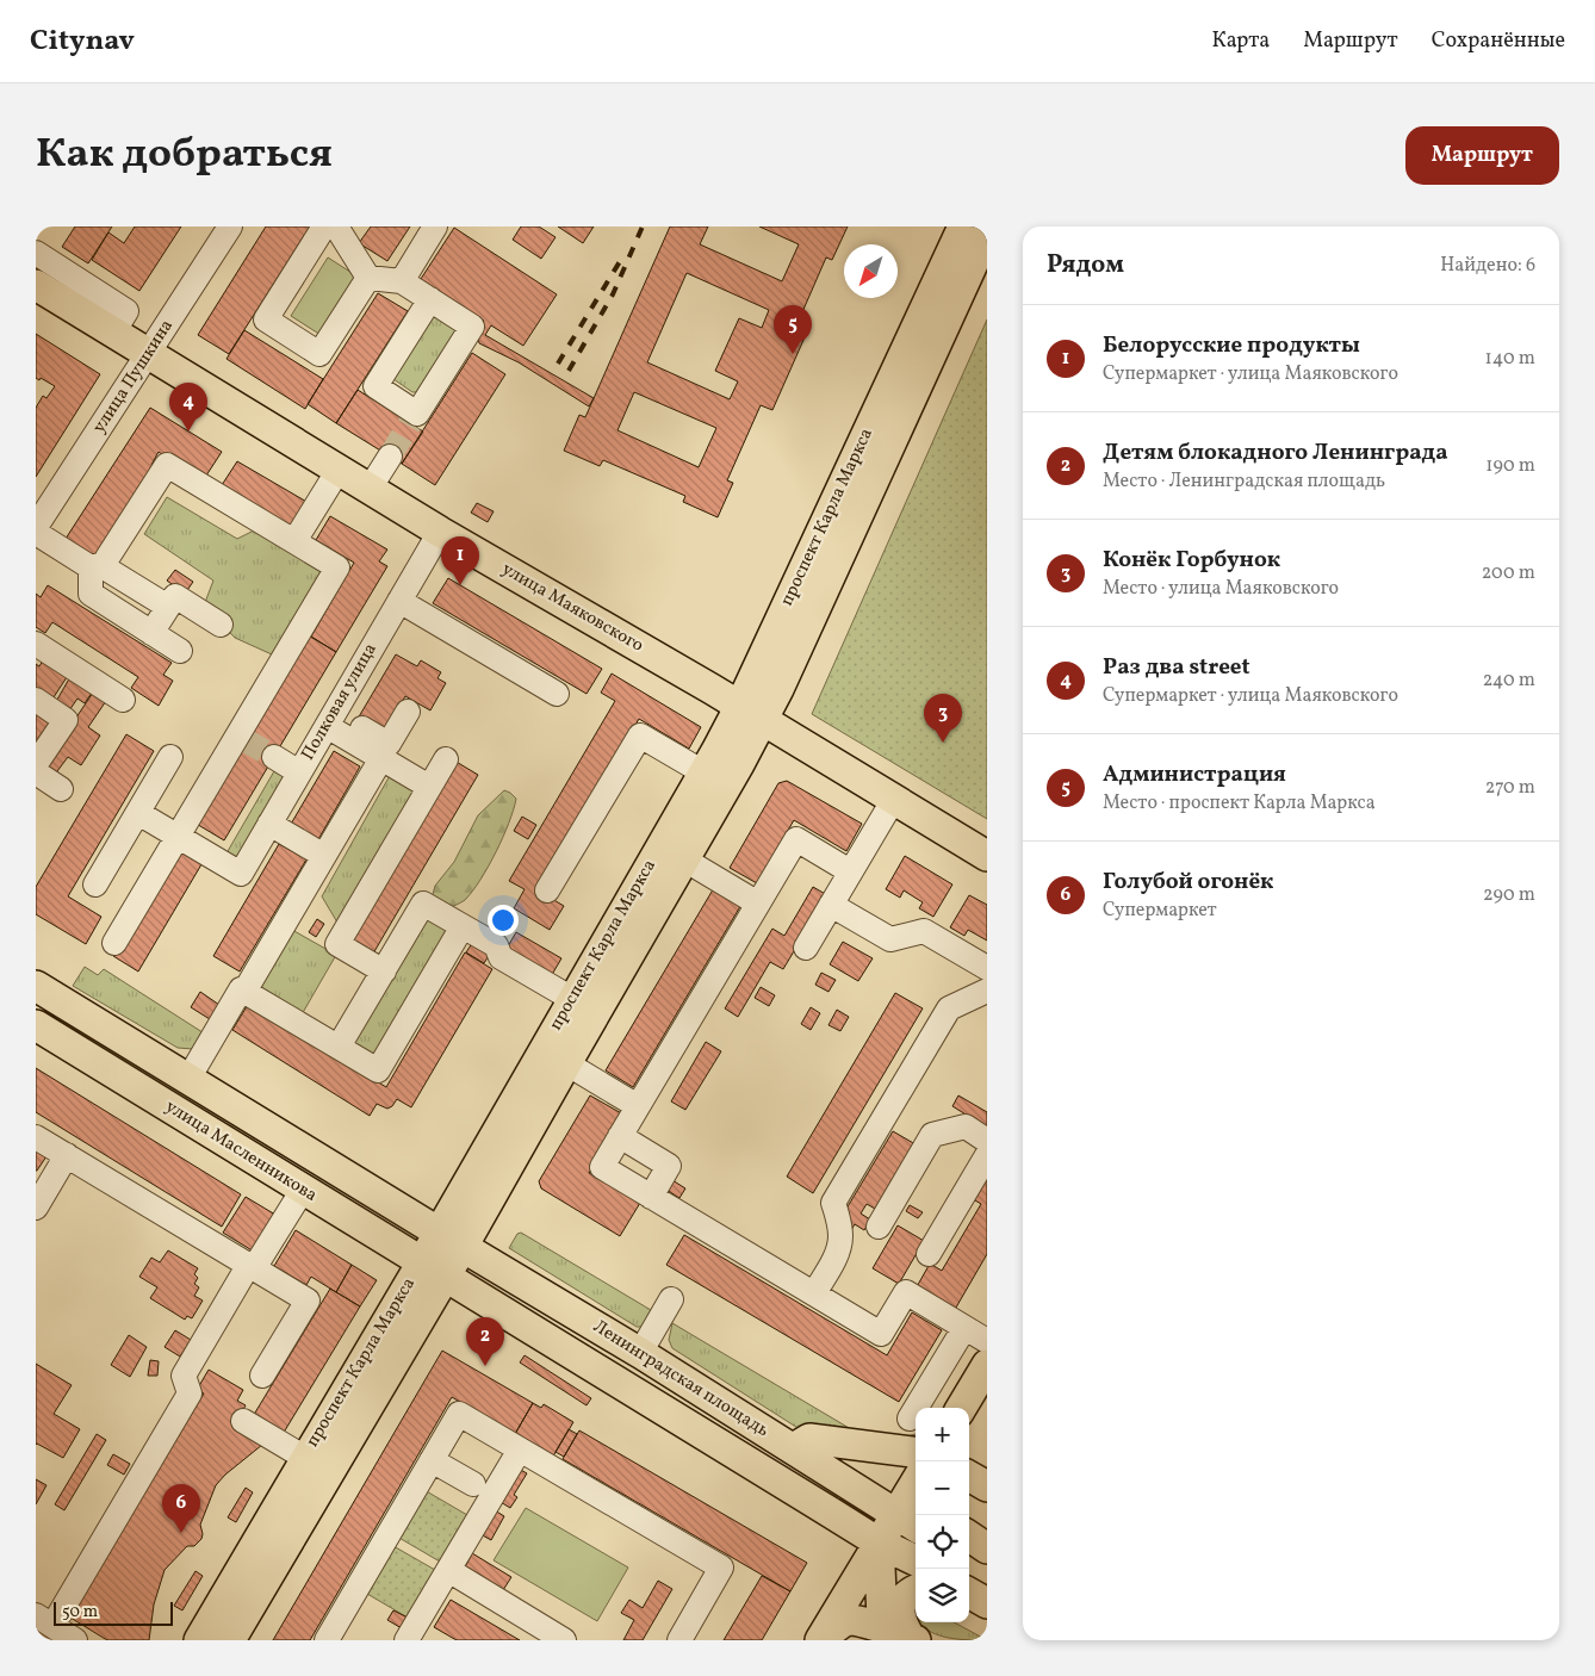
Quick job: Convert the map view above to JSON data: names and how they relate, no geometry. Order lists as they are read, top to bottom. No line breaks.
{"streets":{"main road":["проспект Карла Маркса","улица Маяковского","улица Масленникова","Ленинградская площадь"],"street":["улица Пушкина","Полковая улица"]},"crossings":[["улица Пушкина","улица Маяковского"],["проспект Карла Маркса","улица Маяковского"],["проспект Карла Маркса","улица Масленникова"],["проспект Карла Маркса","Ленинградская площадь"],["улица Маяковского","Полковая улица"],["улица Масленникова","Ленинградская площадь"]],"scale_bar":"50 m","north":"bottom left","page":{"header":"Citynav","nav":["Карта","Маршрут","Сохранённые"],"title":"Как добраться","buttons":"Маршрут","heading":["Рядом","Найдено: 6"],"list":[{"mark":"1","name":"Белорусские продукты","note":"Супермаркет · улица Маяковского","value":"140 m"},{"mark":"2","name":"Детям блокадного Ленинграда","note":"Место · Ленинградская площадь","value":"190 m"},{"mark":"3","name":"Конёк Горбунок","note":"Место · улица Маяковского","value":"200 m"},{"mark":"4","name":"Раз два street","note":"Супермаркет · улица Маяковского","value":"240 m"},{"mark":"5","name":"Администрация","note":"Место · проспект Карла Маркса","value":"270 m"},{"mark":"6","name":"Голубой огонёк","note":"Супермаркет","value":"290 m"}],"pins":["5","4","1","3","2","6"],"map_buttons":["+","−"],"scale":"50 m"}}
